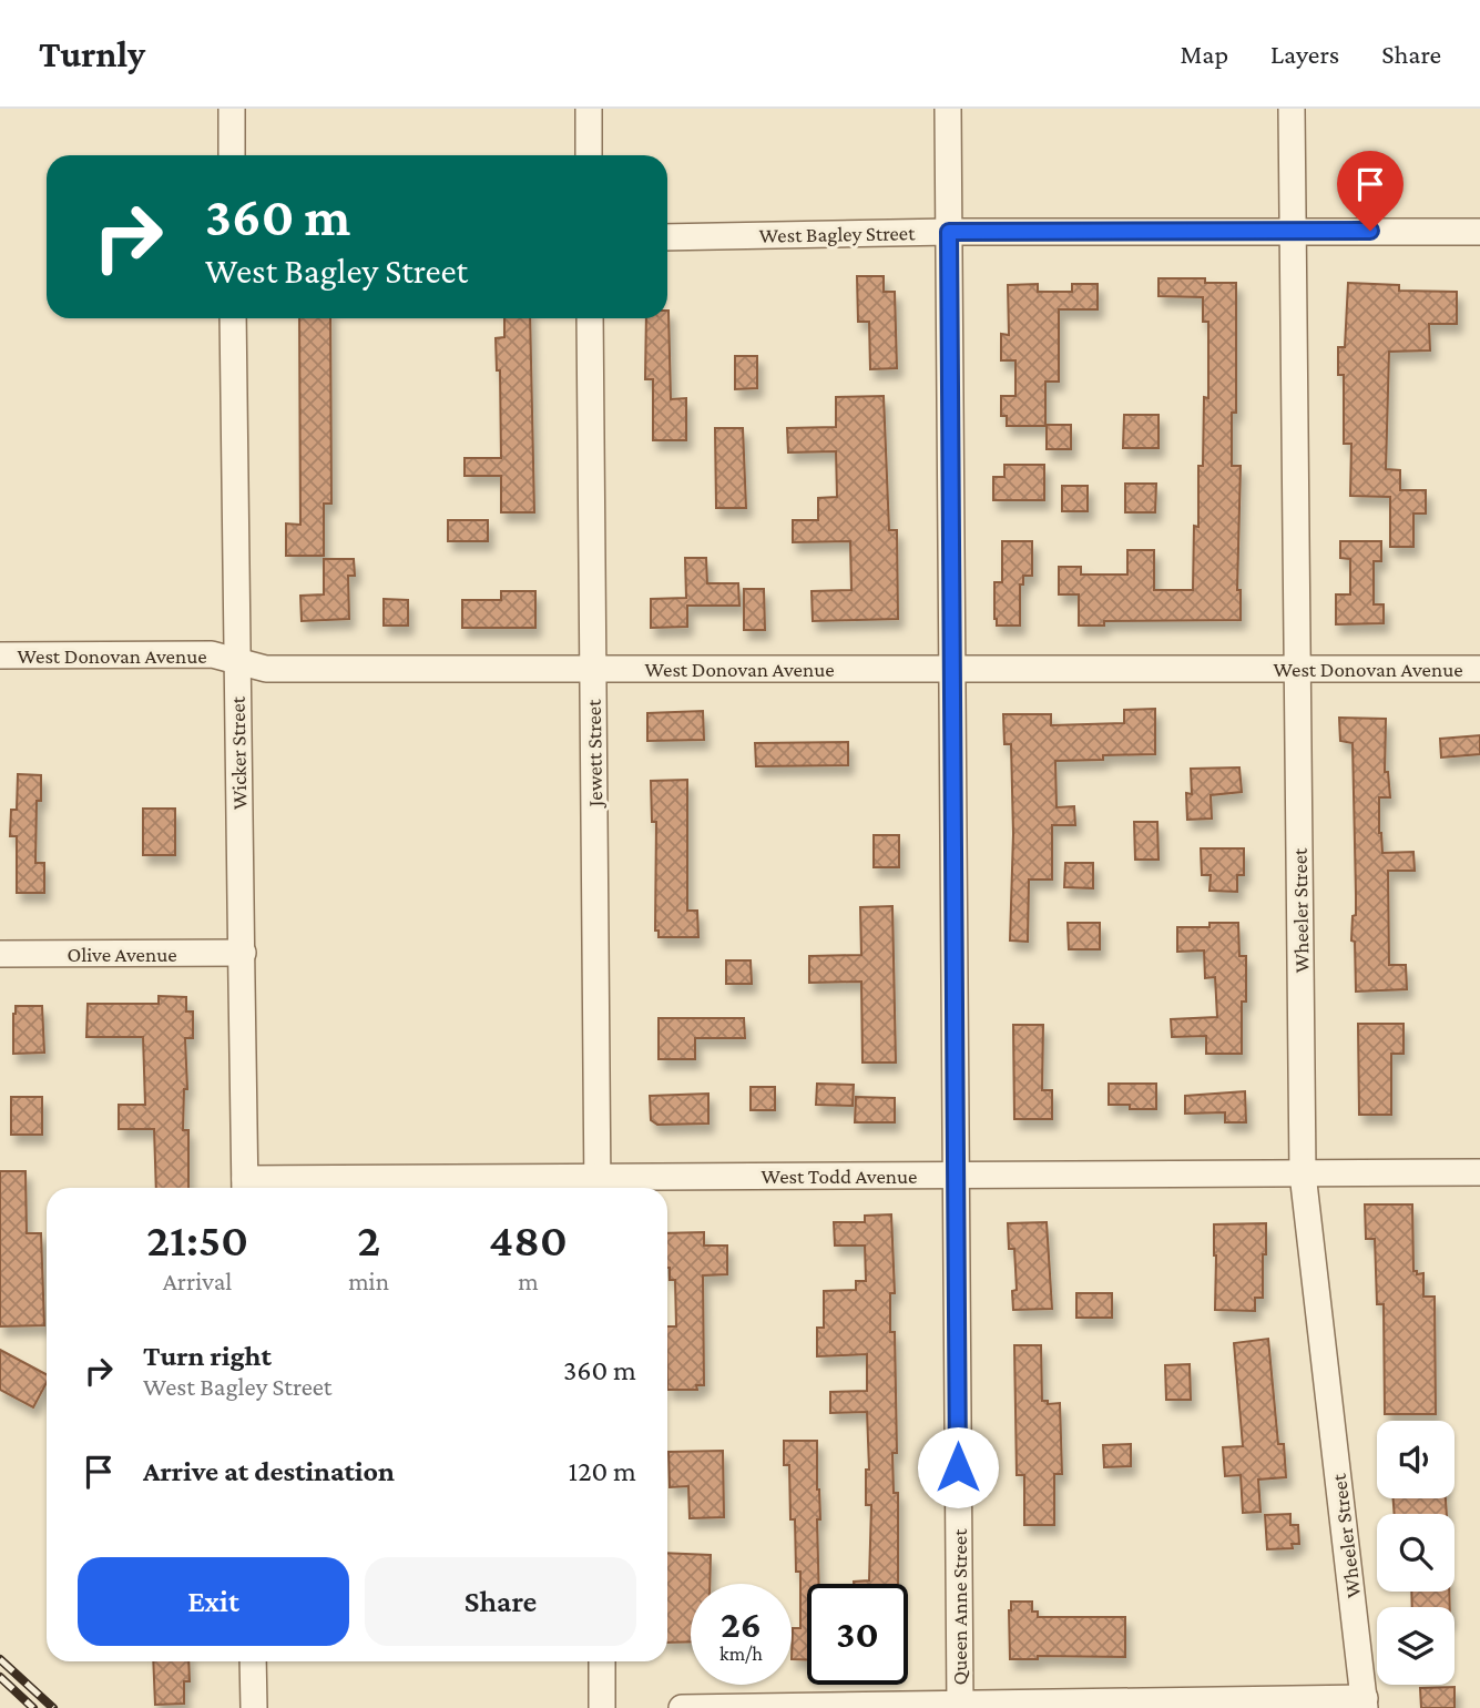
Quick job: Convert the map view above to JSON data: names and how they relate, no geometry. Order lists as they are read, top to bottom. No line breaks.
{"streets":{"street":["West Bagley Street","West Donovan Avenue","Wicker Street","Jewett Street","Wheeler Street","Olive Avenue","West Todd Avenue","Queen Anne Street"]},"crossings":[["West Bagley Street","Wheeler Street"],["West Bagley Street","Queen Anne Street"],["West Donovan Avenue","Wicker Street"],["West Donovan Avenue","Jewett Street"],["West Donovan Avenue","Wheeler Street"],["West Donovan Avenue","Queen Anne Street"],["Wicker Street","Olive Avenue"],["Wicker Street","West Todd Avenue"],["Jewett Street","West Todd Avenue"],["Wheeler Street","West Todd Avenue"],["West Todd Avenue","Queen Anne Street"]],"page":{"header":"Turnly","nav":["Map","Layers","Share"],"turn":["360 m","West Bagley Street"],"eta":["21:50","Arrival","2","min","480","m"],"list":[{"name":"Turn right","note":"West Bagley Street","value":"360 m"},{"name":"Arrive at destination","value":"120 m"}],"buttons":["Exit","Share"],"speed":"26 km/h","limit":"30"}}
